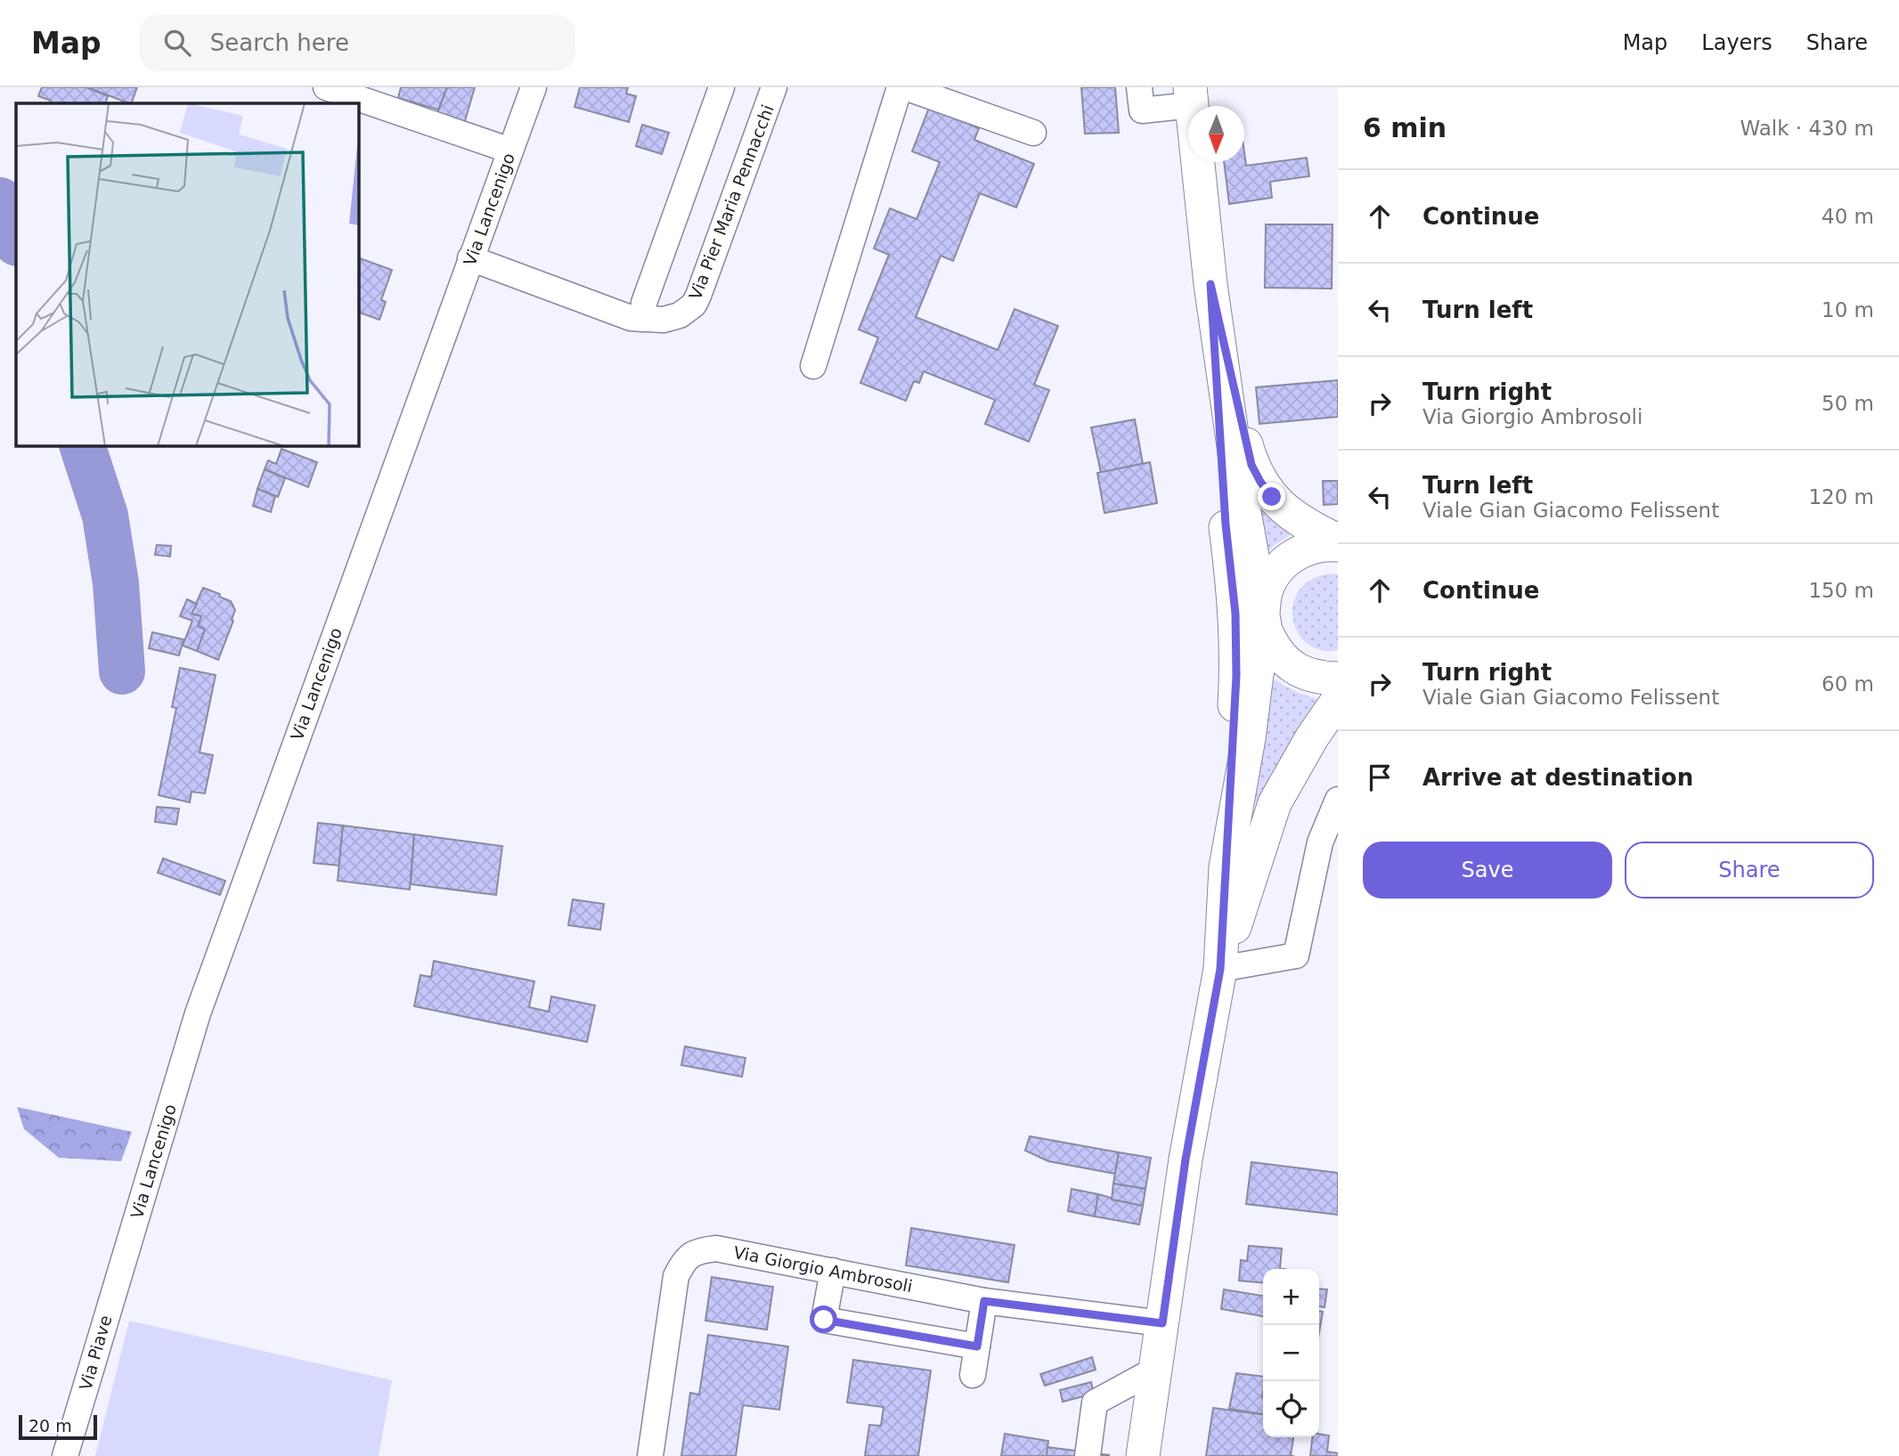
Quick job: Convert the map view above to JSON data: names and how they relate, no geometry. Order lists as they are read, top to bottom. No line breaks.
{"streets":{"street":["Via Pier Maria Pennacchi","Via Lancenigo","Via Giorgio Ambrosoli","Via Piave"]},"crossings":[["Via Pier Maria Pennacchi","Via Lancenigo"],["Via Lancenigo","Via Piave"]],"scale_bar":"20 m","north":"bottom","page":{"header":"Map","search":"Search here","nav":["Map","Layers","Share"],"heading":["6 min","Walk · 430 m"],"list":[["Continue","40 m"],["Turn left","10 m"],["Turn right","Via Giorgio Ambrosoli","50 m"],["Turn left","Viale Gian Giacomo Felissent","120 m"],["Continue","150 m"],["Turn right","Viale Gian Giacomo Felissent","60 m"],"Arrive at destination"],"buttons":["Save","Share"],"map_buttons":["+","−"],"scale":"20 m"}}
